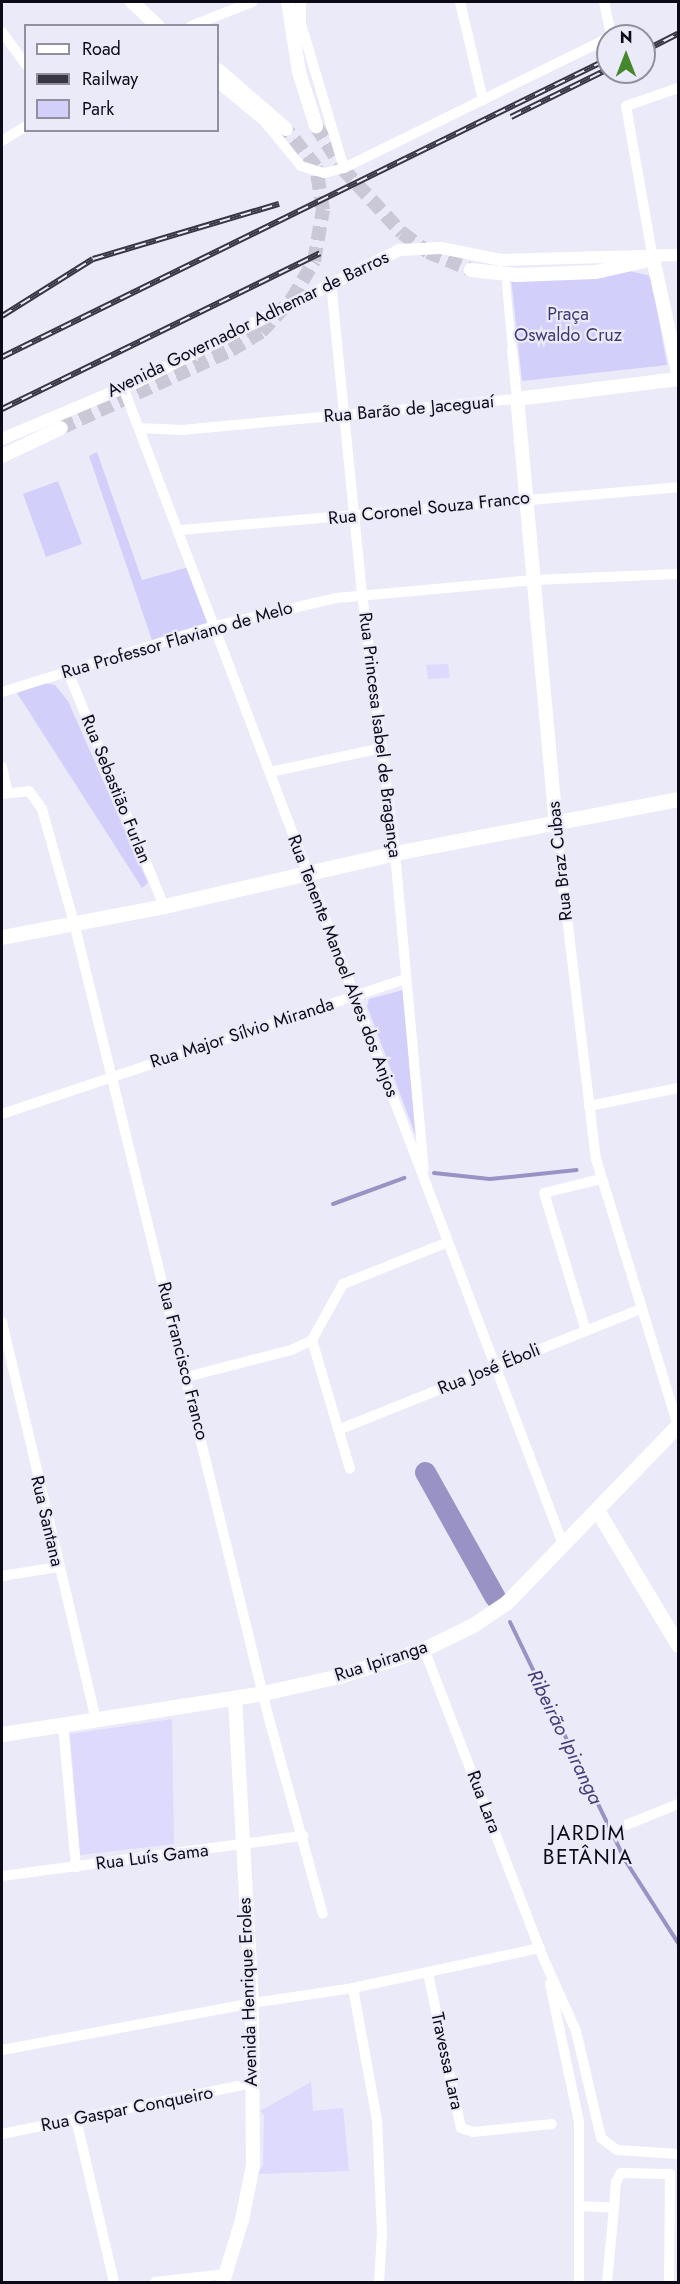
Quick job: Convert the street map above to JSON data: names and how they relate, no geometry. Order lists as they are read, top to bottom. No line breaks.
{"streets":{"main road":["Rua Barão de Jaceguaí","Rua Braz Cubas","Rua Ipiranga","Avenida Henrique Eroles"],"street":["Avenida Governador Adhemar de Barros","Rua Coronel Souza Franco","Rua Professor Flaviano de Melo","Rua Princesa Isabel de Bragança","Rua Sebastião Furlan","Rua Tenente Manoel Alves dos Anjos","Rua Major Sílvio Miranda","Rua Francisco Franco","Rua José Éboli","Rua Santana","Rua Lara","Rua Luís Gama","Travessa Lara","Rua Gaspar Conqueiro"]},"crossings":[["Avenida Governador Adhemar de Barros","Rua Princesa Isabel de Bragança"],["Avenida Governador Adhemar de Barros","Rua Tenente Manoel Alves dos Anjos"],["Rua Barão de Jaceguaí","Rua Princesa Isabel de Bragança"],["Rua Barão de Jaceguaí","Rua Braz Cubas"],["Rua Barão de Jaceguaí","Rua Tenente Manoel Alves dos Anjos"],["Rua Coronel Souza Franco","Rua Princesa Isabel de Bragança"],["Rua Coronel Souza Franco","Rua Braz Cubas"],["Rua Coronel Souza Franco","Rua Tenente Manoel Alves dos Anjos"],["Rua Professor Flaviano de Melo","Rua Princesa Isabel de Bragança"],["Rua Professor Flaviano de Melo","Rua Sebastião Furlan"],["Rua Professor Flaviano de Melo","Rua Braz Cubas"],["Rua Professor Flaviano de Melo","Rua Tenente Manoel Alves dos Anjos"],["Rua Princesa Isabel de Bragança","Rua Tenente Manoel Alves dos Anjos"],["Rua Princesa Isabel de Bragança","Rua Major Sílvio Miranda"],["Rua Braz Cubas","Rua José Éboli"],["Rua Braz Cubas","Rua Ipiranga"],["Rua Tenente Manoel Alves dos Anjos","Rua Major Sílvio Miranda"],["Rua Tenente Manoel Alves dos Anjos","Rua José Éboli"],["Rua Tenente Manoel Alves dos Anjos","Rua Ipiranga"],["Rua Major Sílvio Miranda","Rua Francisco Franco"],["Rua Francisco Franco","Rua Ipiranga"],["Rua Francisco Franco","Rua Luís Gama"],["Rua Santana","Rua Ipiranga"],["Rua Ipiranga","Rua Lara"],["Rua Ipiranga","Avenida Henrique Eroles"],["Rua Luís Gama","Avenida Henrique Eroles"],["Avenida Henrique Eroles","Rua Gaspar Conqueiro"]],"districts":["JARDIM BETÂNIA"],"water":["Ribeirão Ipiranga"],"parks":["Praça Oswaldo Cruz"],"legend":["Road","Railway","Park"],"north":"top"}
